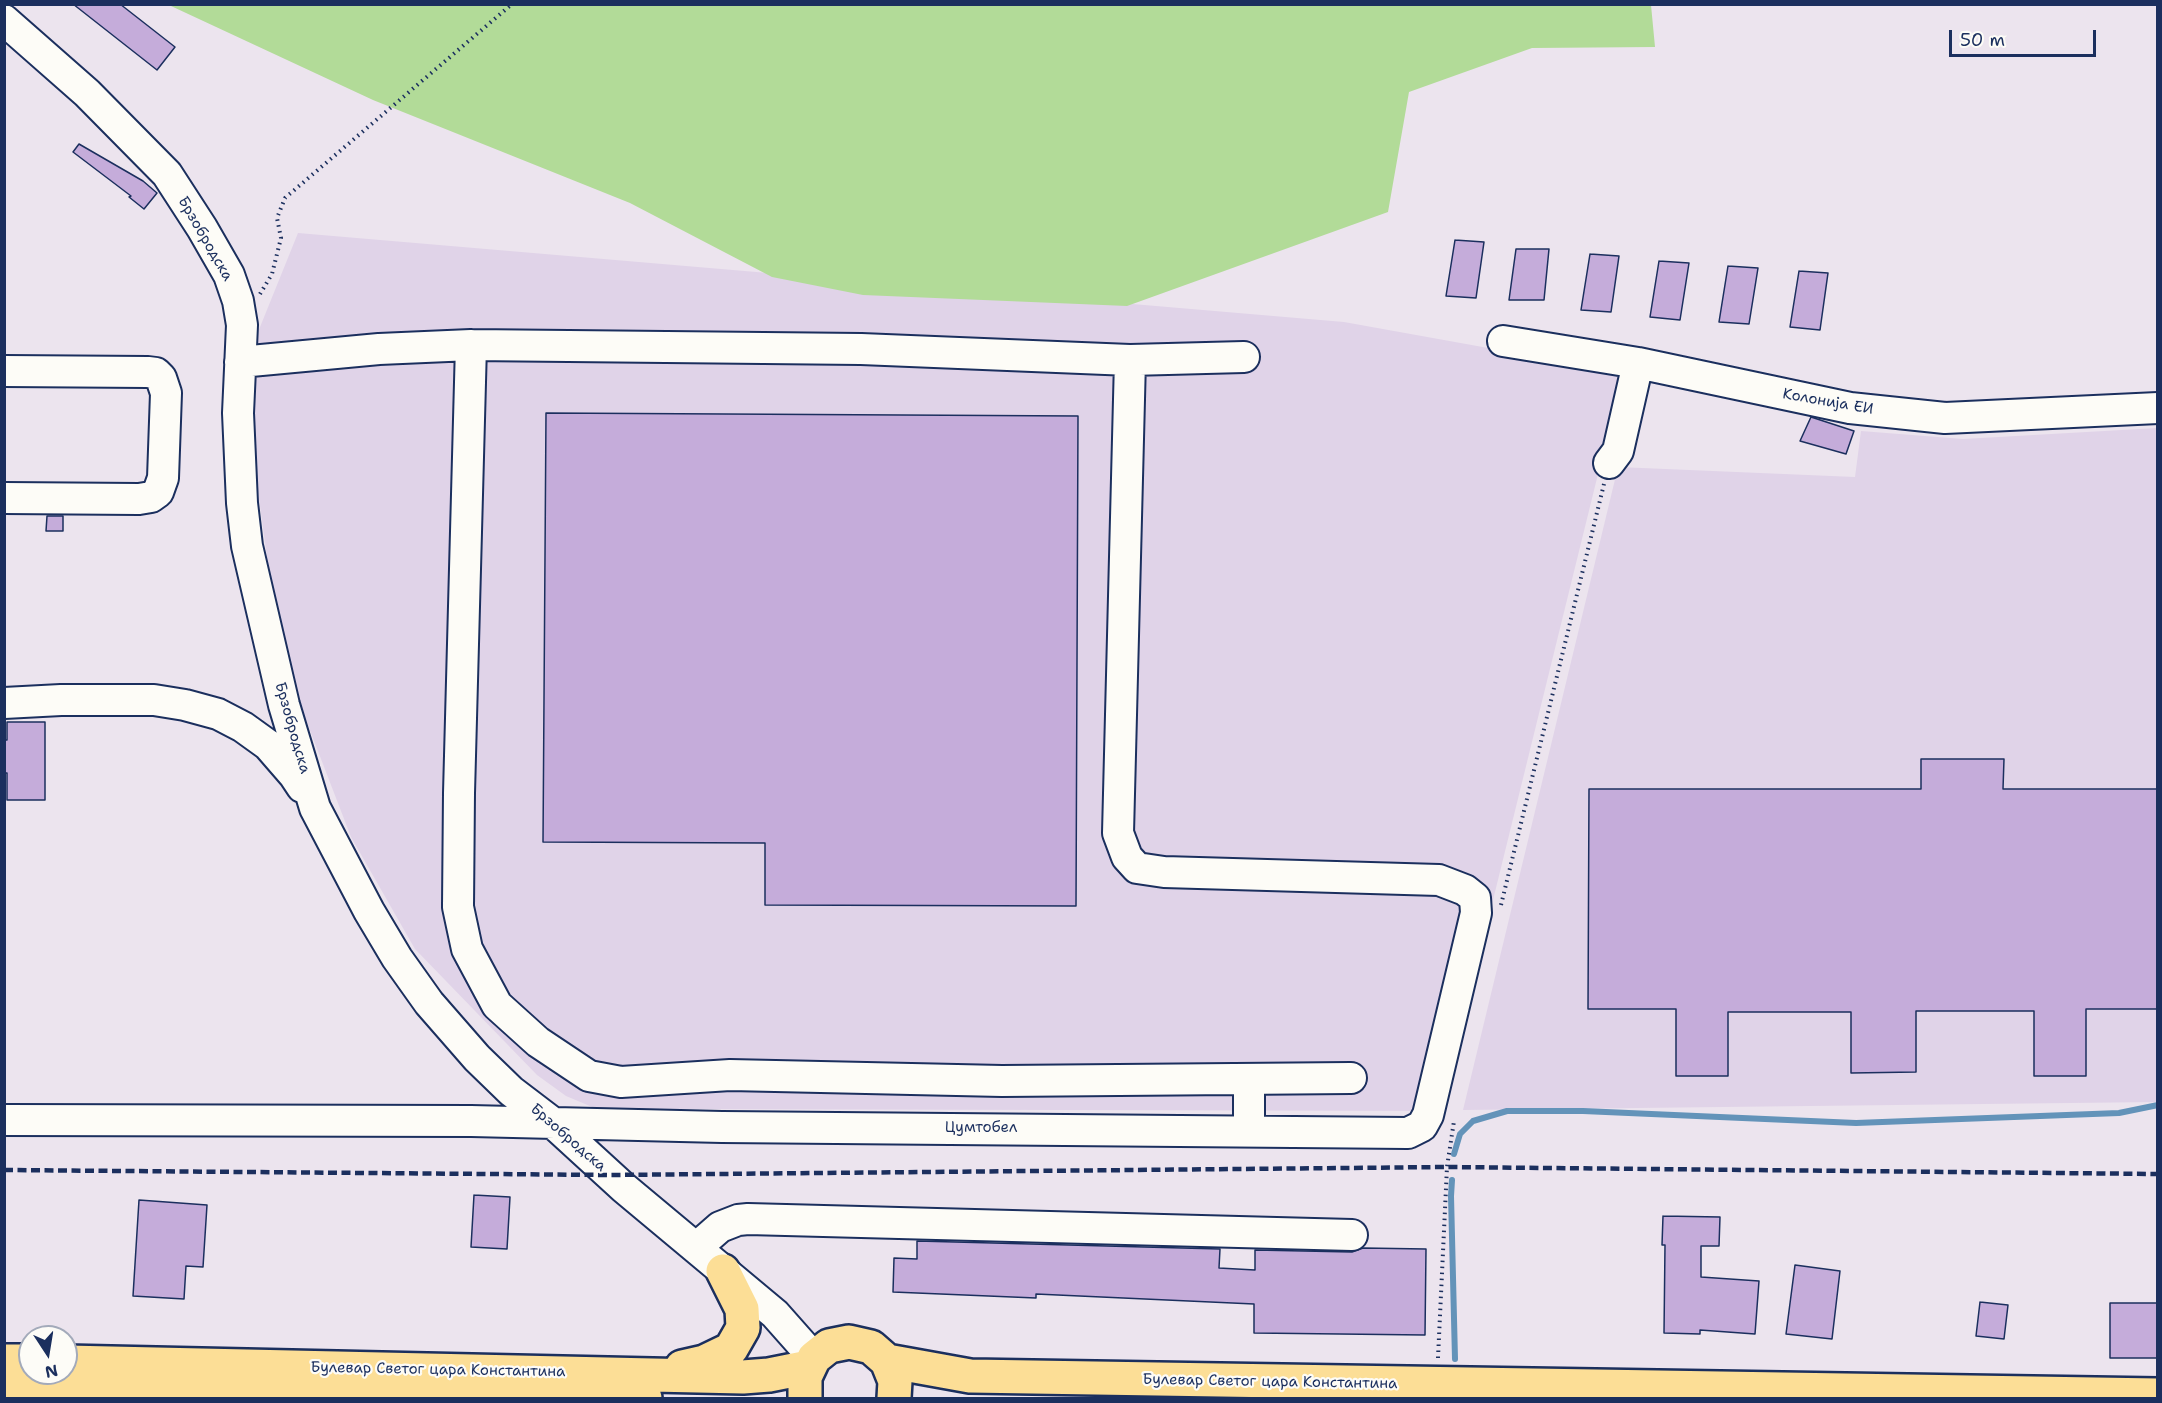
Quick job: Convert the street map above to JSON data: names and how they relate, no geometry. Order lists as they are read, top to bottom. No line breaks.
{"streets":{"main road":["Булевар Светог цара Константина"],"street":["Брзобродска","Колонија ЕИ","Цумтобел"]},"crossings":[["Брзобродска","Цумтобел"],["Брзобродска","Булевар Светог цара Константина"]],"scale_bar":"50 m","north":"bottom"}
